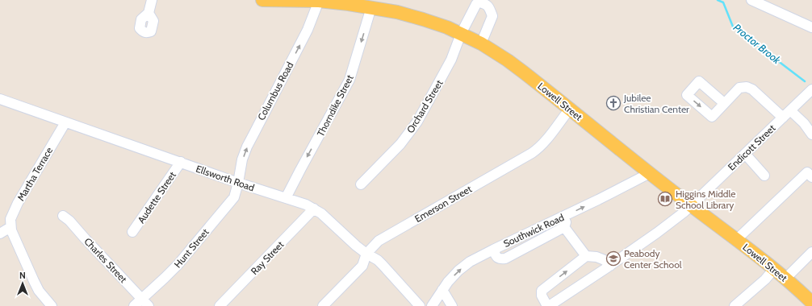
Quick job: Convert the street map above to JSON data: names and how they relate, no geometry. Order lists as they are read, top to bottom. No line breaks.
{"streets":{"main road":["Lowell Street"],"street":["Columbus Road","Thorndike Street","Orchard Street","Endicott Street","Martha Terrace","Ellsworth Road","Audette Street","Emerson Street","Southwick Road","Hunt Street","Ray Street","Charles Street"]},"crossings":[["Columbus Road","Lowell Street"],["Columbus Road","Ellsworth Road"],["Columbus Road","Hunt Street"],["Lowell Street","Thorndike Street"],["Lowell Street","Orchard Street"],["Lowell Street","Endicott Street"],["Lowell Street","Emerson Street"],["Lowell Street","Southwick Road"],["Thorndike Street","Ellsworth Road"],["Martha Terrace","Ellsworth Road"],["Ellsworth Road","Audette Street"],["Ellsworth Road","Emerson Street"],["Ellsworth Road","Hunt Street"],["Ellsworth Road","Ray Street"],["Hunt Street","Charles Street"]],"one_way":["Columbus Road","Thorndike Street","Southwick Road"],"water":["Proctor Brook"],"places":{"church":["Jubilee Christian Center"],"library":["Higgins Middle School Library"],"school or university":["Peabody Center School"]},"north":"top"}
